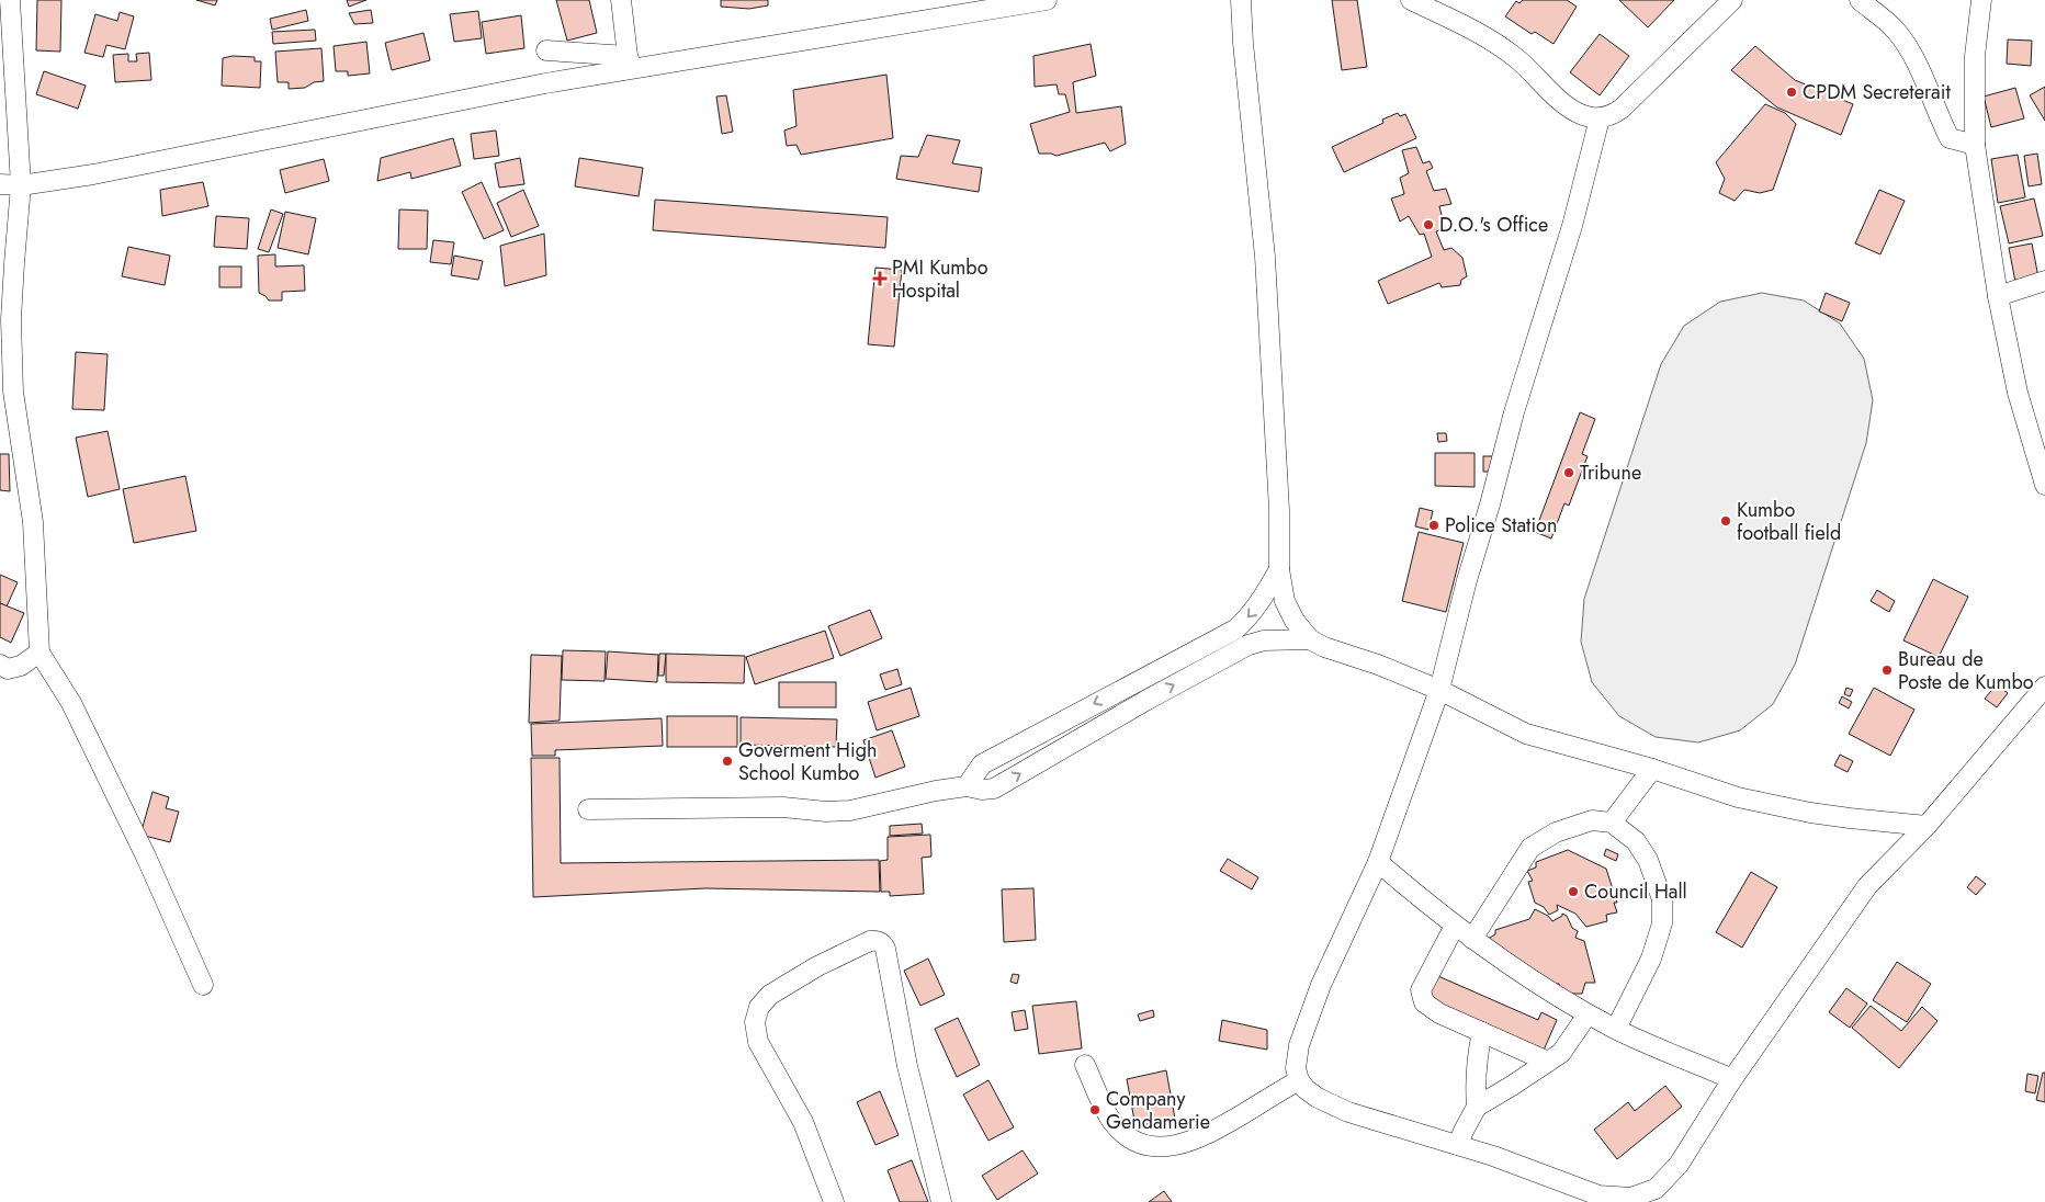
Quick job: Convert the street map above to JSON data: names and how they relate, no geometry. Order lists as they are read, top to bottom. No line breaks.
{"places":{"other":["CPDM Secreterait","D.O.'s Office","Tribune","Kumbo football field","Police Station","Bureau de Poste de Kumbo","Goverment High School Kumbo","Council Hall","Company Gendamerie"],"health":["PMI Kumbo Hospital"]}}
